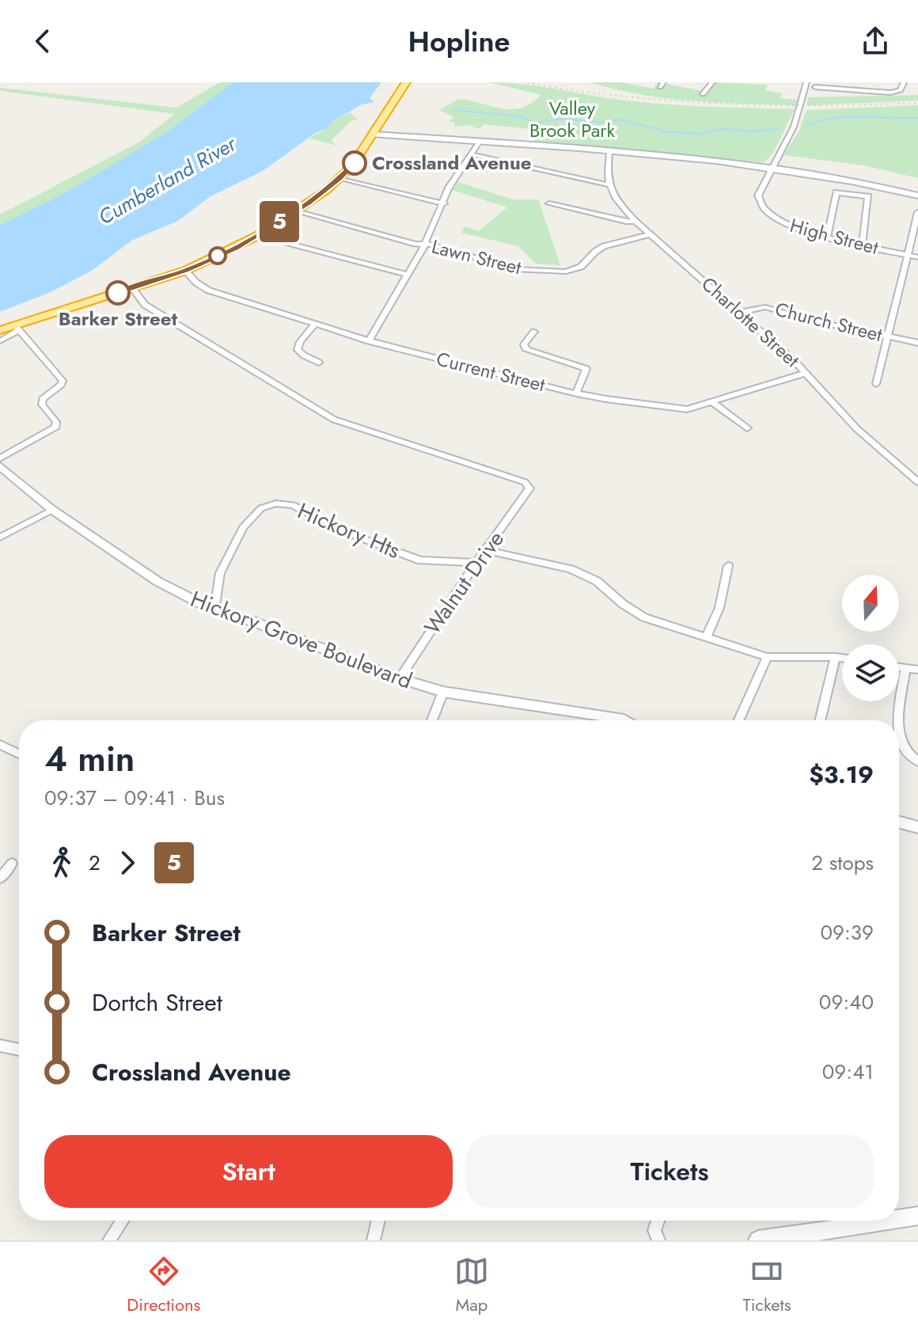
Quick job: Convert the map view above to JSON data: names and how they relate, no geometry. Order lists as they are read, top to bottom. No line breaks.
{"streets":{"street":["High Street","Lawn Street","Charlotte Street","Church Street","Current Street","Hickory Hts","Walnut Drive","Hickory Grove Boulevard"]},"crossings":[["Lawn Street","Charlotte Street"],["Charlotte Street","Church Street"],["Charlotte Street","Current Street"],["Hickory Hts","Walnut Drive"],["Hickory Hts","Hickory Grove Boulevard"],["Walnut Drive","Hickory Grove Boulevard"]],"water":["Cumberland River"],"parks":["Valley Brook Park"],"places":["Crossland Avenue","Barker Street"],"lines":["bus line 5"],"north":"top","page":{"header":"Hopline","on_map":"5","heading":["4 min","09:37 – 09:41 · Bus","$3.19"],"legs":["2","5","2 stops"],"list":[{"name":"Barker Street","value":"09:39"},{"name":"Dortch Street","value":"09:40"},{"name":"Crossland Avenue","value":"09:41"}],"buttons":["Start","Tickets"],"tabs":["Directions","Map","Tickets"]}}
